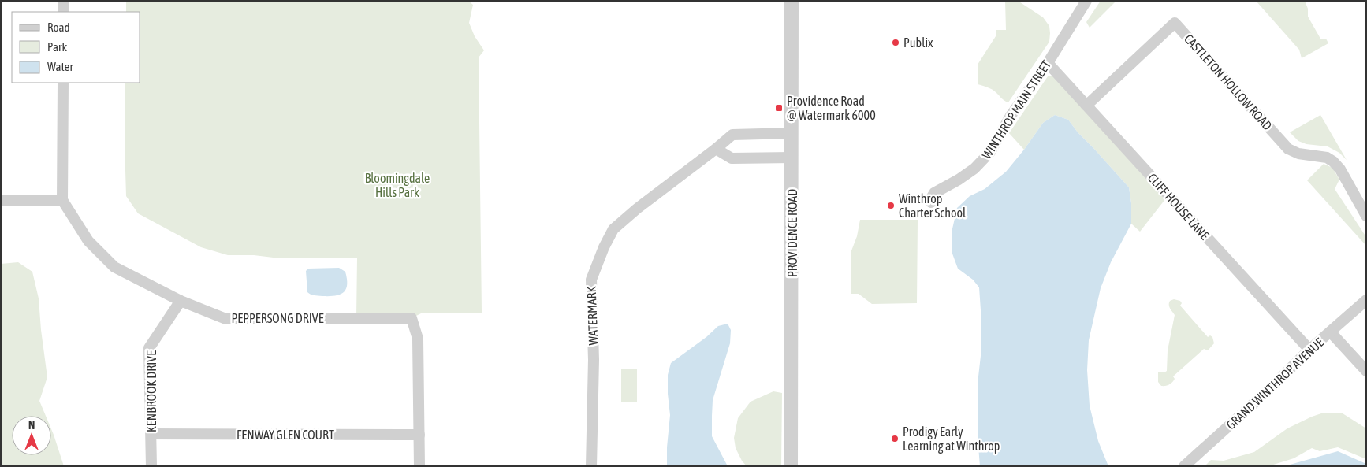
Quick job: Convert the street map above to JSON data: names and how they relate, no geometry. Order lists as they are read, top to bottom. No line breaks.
{"streets":{"street":["CASTLETON HOLLOW ROAD","WINTHROP MAIN STREET","CLIFF HOUSE LANE","PROVIDENCE ROAD","WATERMARK","PEPPERSONG DRIVE","GRAND WINTHROP AVENUE","KENBROOK DRIVE","FENWAY GLEN COURT"]},"crossings":[["CASTLETON HOLLOW ROAD","CLIFF HOUSE LANE"],["WINTHROP MAIN STREET","CLIFF HOUSE LANE"],["CLIFF HOUSE LANE","GRAND WINTHROP AVENUE"],["PROVIDENCE ROAD","WATERMARK"],["PEPPERSONG DRIVE","KENBROOK DRIVE"],["PEPPERSONG DRIVE","FENWAY GLEN COURT"],["KENBROOK DRIVE","FENWAY GLEN COURT"]],"parks":["Bloomingdale Hills Park"],"places":{"other":["Publix","Winthrop Charter School","Prodigy Early Learning at Winthrop"],"transit":["Providence Road @ Watermark 6000"]},"legend":["Road","Park","Water"],"north":"top"}
